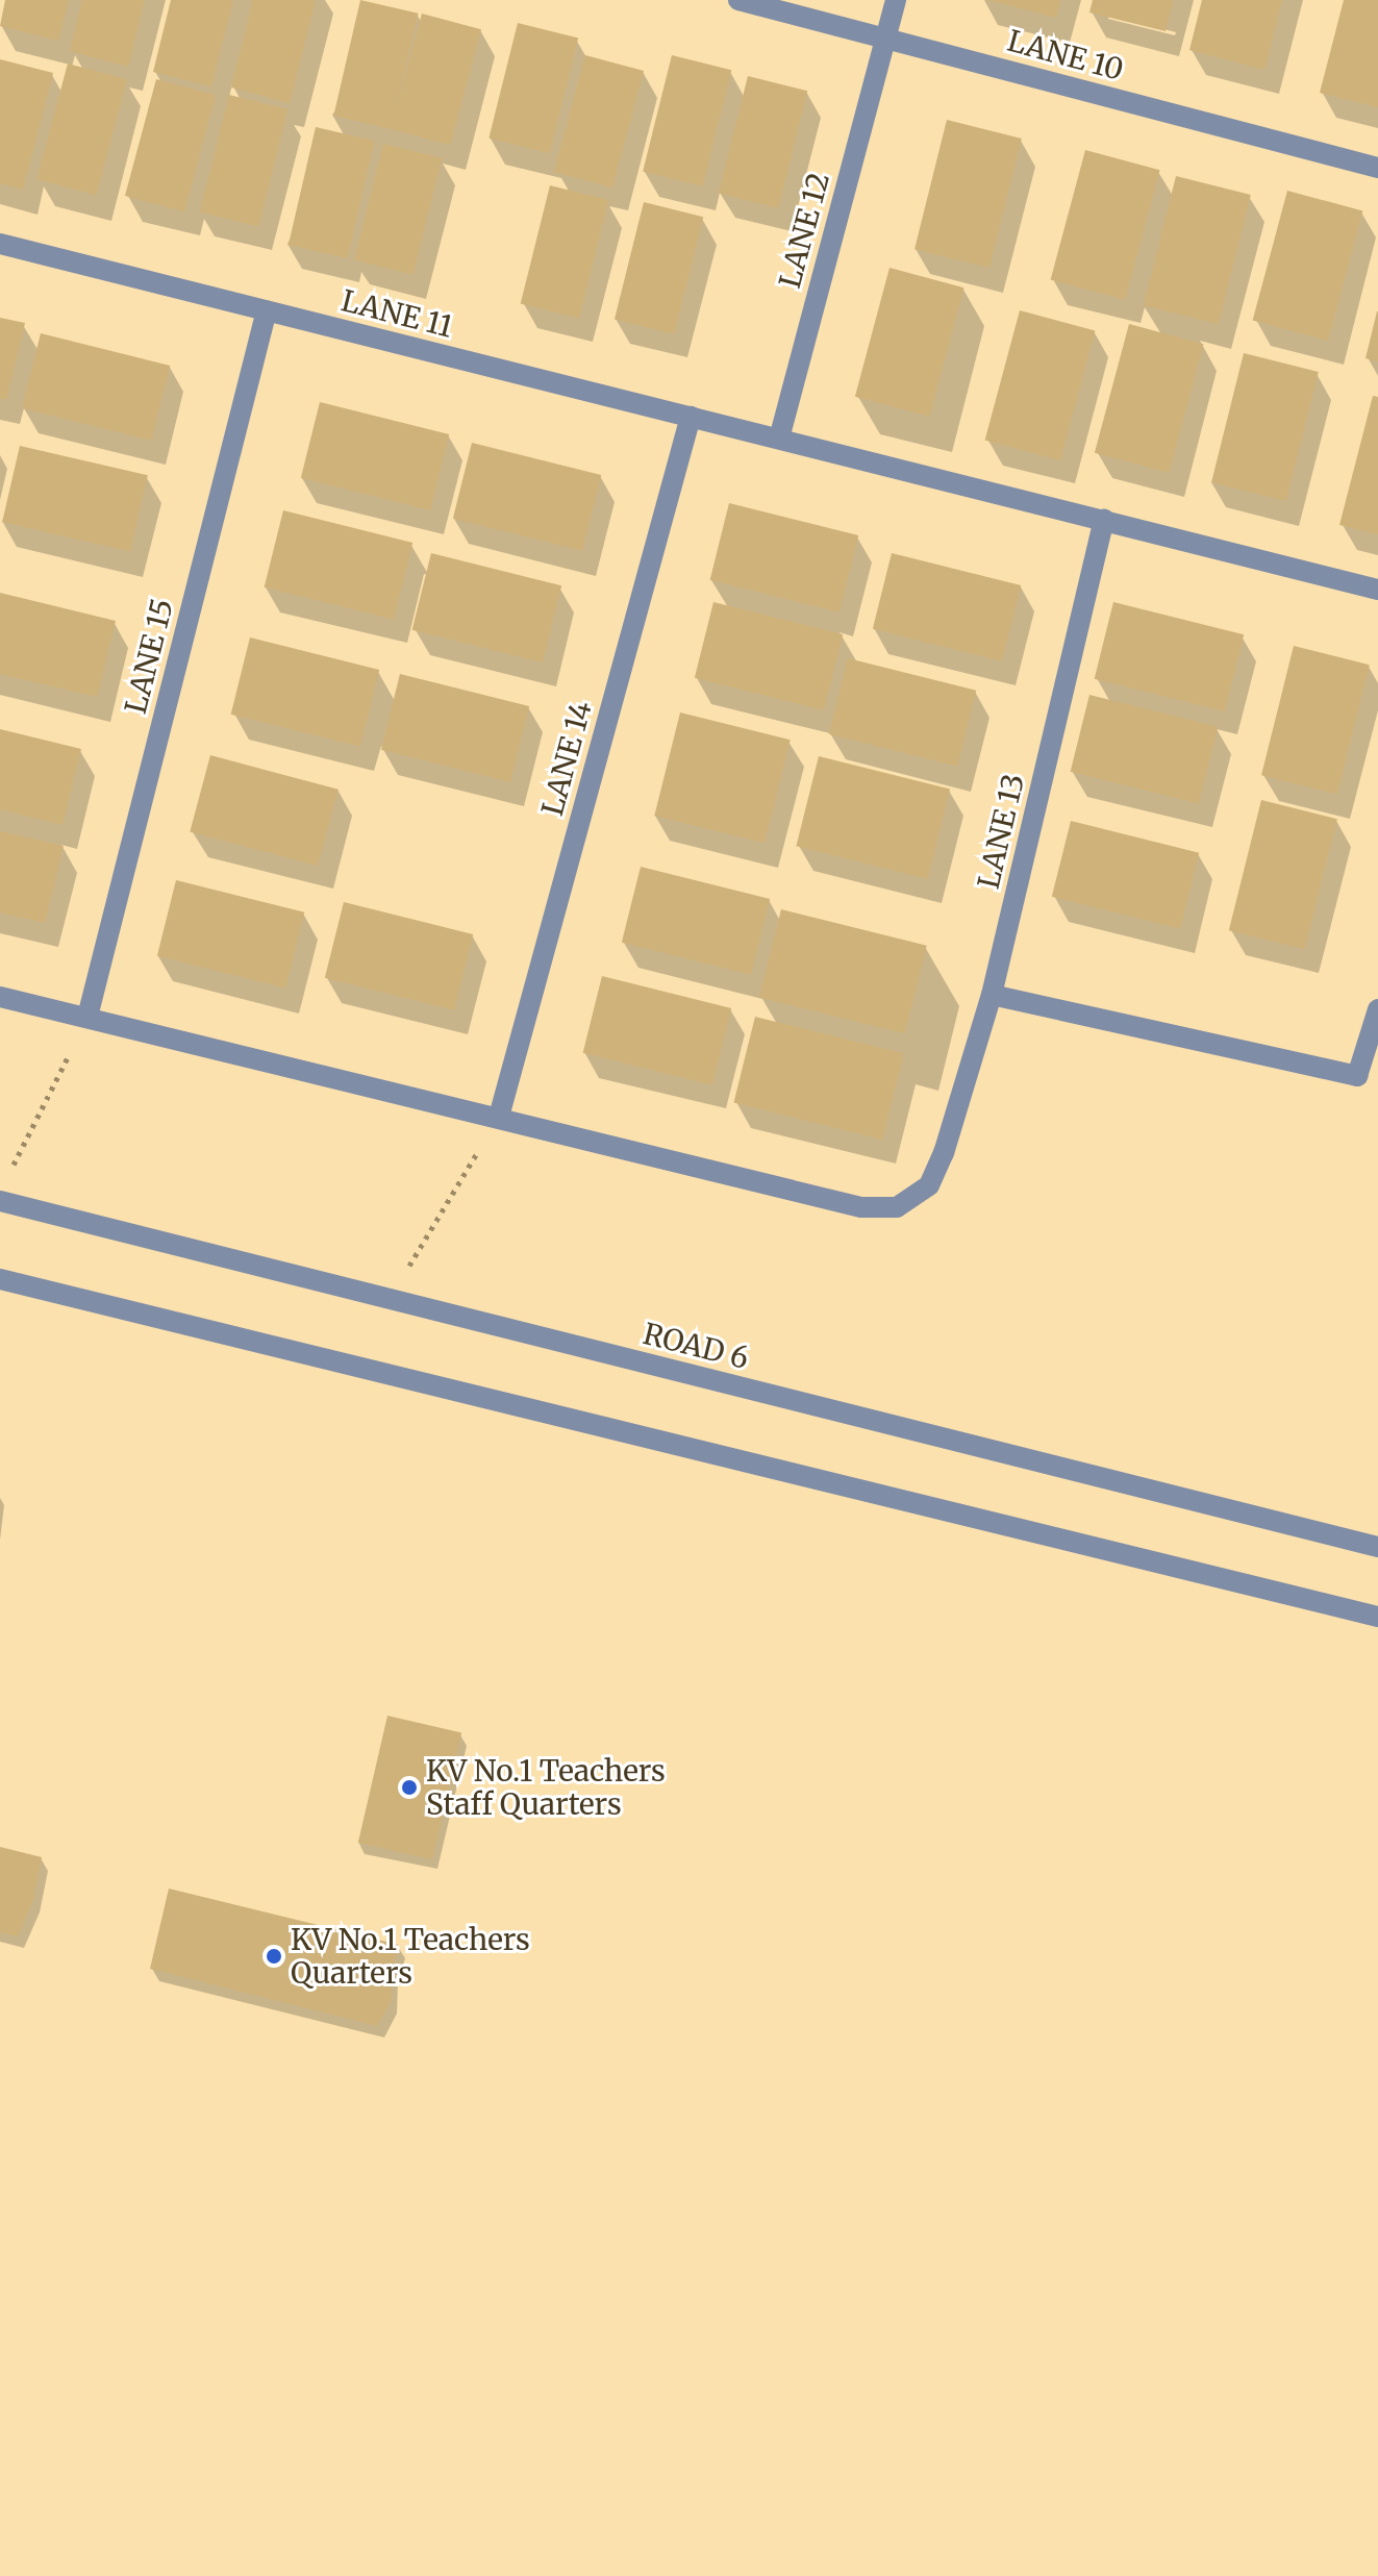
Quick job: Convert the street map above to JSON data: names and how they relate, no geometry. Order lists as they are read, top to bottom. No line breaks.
{"streets":{"street":["LANE 10","LANE 12","LANE 11","LANE 15","LANE 14","LANE 13","ROAD 6"]},"crossings":[["LANE 10","LANE 12"],["LANE 12","LANE 11"],["LANE 11","LANE 15"],["LANE 11","LANE 14"],["LANE 11","LANE 13"],["LANE 15","LANE 13"],["LANE 14","LANE 13"]],"places":["KV No.1 Teachers Staff Quarters","KV No.1 Teachers Quarters"]}
